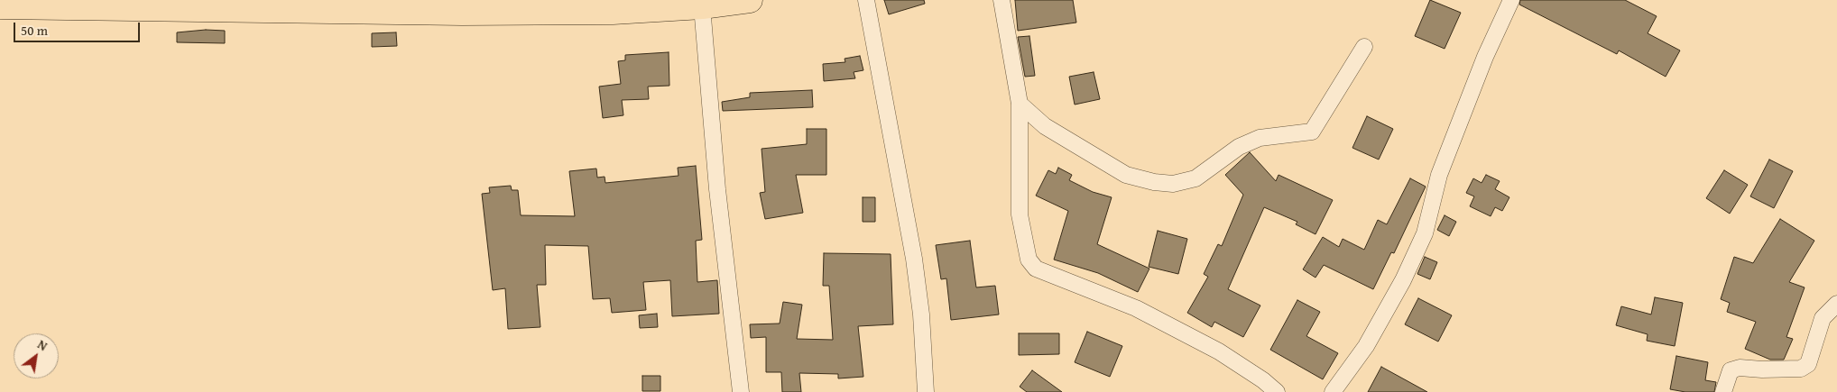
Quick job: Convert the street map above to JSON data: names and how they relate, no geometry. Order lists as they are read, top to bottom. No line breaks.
{"scale_bar":"50 m","north":"top right"}
